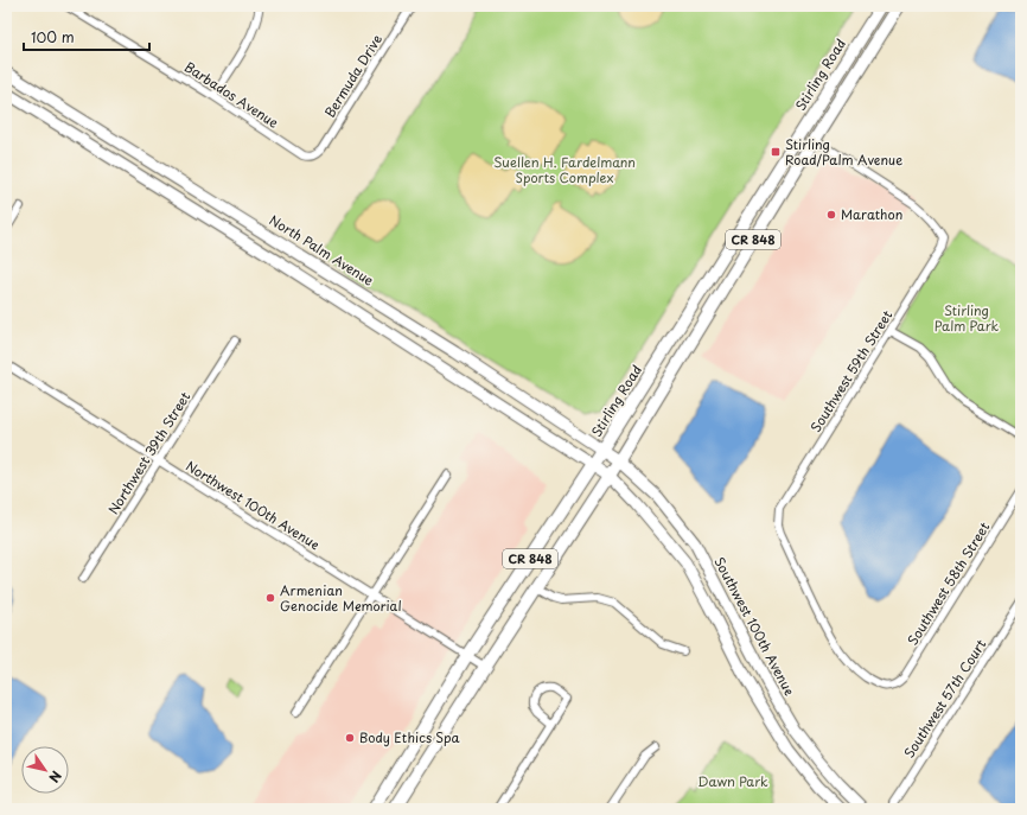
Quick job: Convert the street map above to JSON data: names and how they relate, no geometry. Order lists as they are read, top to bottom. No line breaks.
{"streets":{"main road":["Stirling Road","CR 848","North Palm Avenue","Southwest 100th Avenue"],"street":["Bermuda Drive","Barbados Avenue","Southwest 59th Street","Northwest 39th Street","Northwest 100th Avenue","Southwest 58th Street","Southwest 57th Court"]},"crossings":[["Stirling Road","North Palm Avenue"],["Stirling Road","Northwest 100th Avenue"],["Bermuda Drive","Barbados Avenue"],["CR 848","North Palm Avenue"],["CR 848","Southwest 59th Street"],["CR 848","Northwest 100th Avenue"],["CR 848","Southwest 100th Avenue"],["North Palm Avenue","Southwest 100th Avenue"],["Southwest 59th Street","Southwest 58th Street"],["Northwest 39th Street","Northwest 100th Avenue"]],"parks":["Suellen H. Fardelmann Sports Complex","Stirling Palm Park","Dawn Park"],"places":{"transit":["Stirling Road/Palm Avenue"],"other":["Marathon","Armenian Genocide Memorial","Body Ethics Spa"]},"scale_bar":"100 m","north":"bottom right"}
